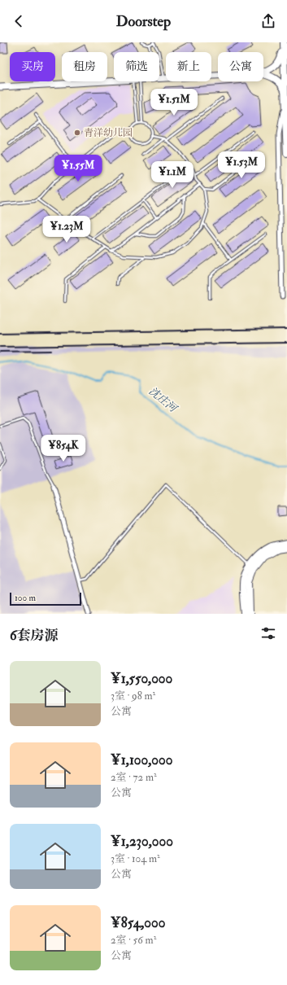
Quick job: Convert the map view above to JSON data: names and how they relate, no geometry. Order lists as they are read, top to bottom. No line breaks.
{"water":["沈庄河"],"places":["青洋幼儿园"],"scale_bar":"100 m","page":{"header":"Doorstep","chip":["买房","租房","筛选","新上","公寓"],"price":["¥1.51M","¥1.53M","¥1.55M","¥1.1M","¥1.23M","¥854K"],"scale":"100 m","heading":"6套房源","list":[{"name":"¥1,550,000","note":"3室 · 98 m² · 公寓"},{"name":"¥1,100,000","note":"2室 · 72 m² · 公寓"},{"name":"¥1,230,000","note":"3室 · 104 m² · 公寓"},{"name":"¥854,000","note":"2室 · 56 m² · 公寓"}]}}
